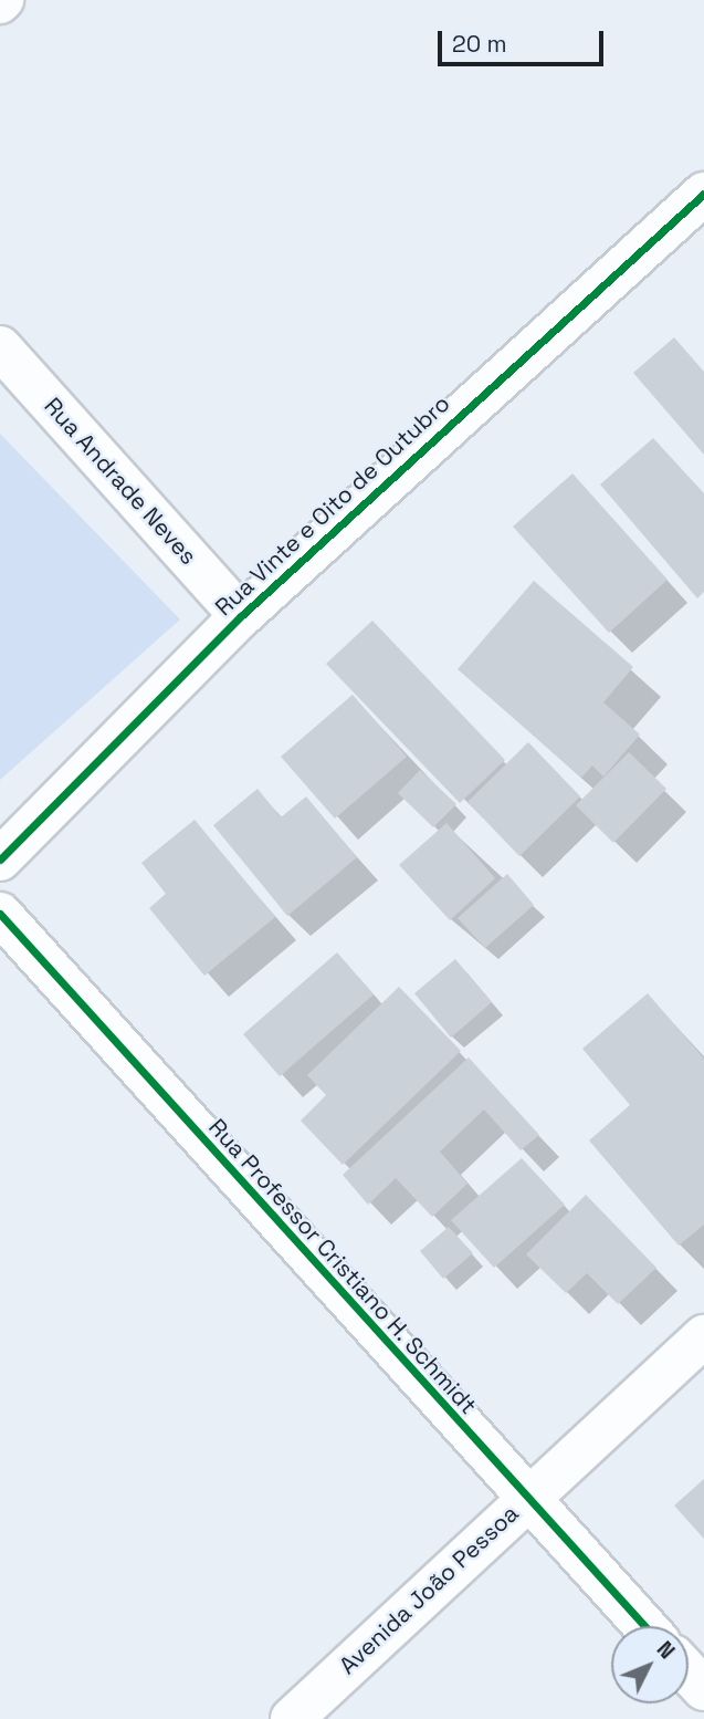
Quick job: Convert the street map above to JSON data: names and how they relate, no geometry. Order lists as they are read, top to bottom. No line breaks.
{"streets":{"street":["Rua Andrade Neves","Rua Vinte e Oito de Outubro","Rua Professor Cristiano H. Schmidt","Avenida João Pessoa"]},"crossings":[["Rua Andrade Neves","Rua Vinte e Oito de Outubro"],["Rua Professor Cristiano H. Schmidt","Avenida João Pessoa"]],"scale_bar":"20 m","north":"top right"}
